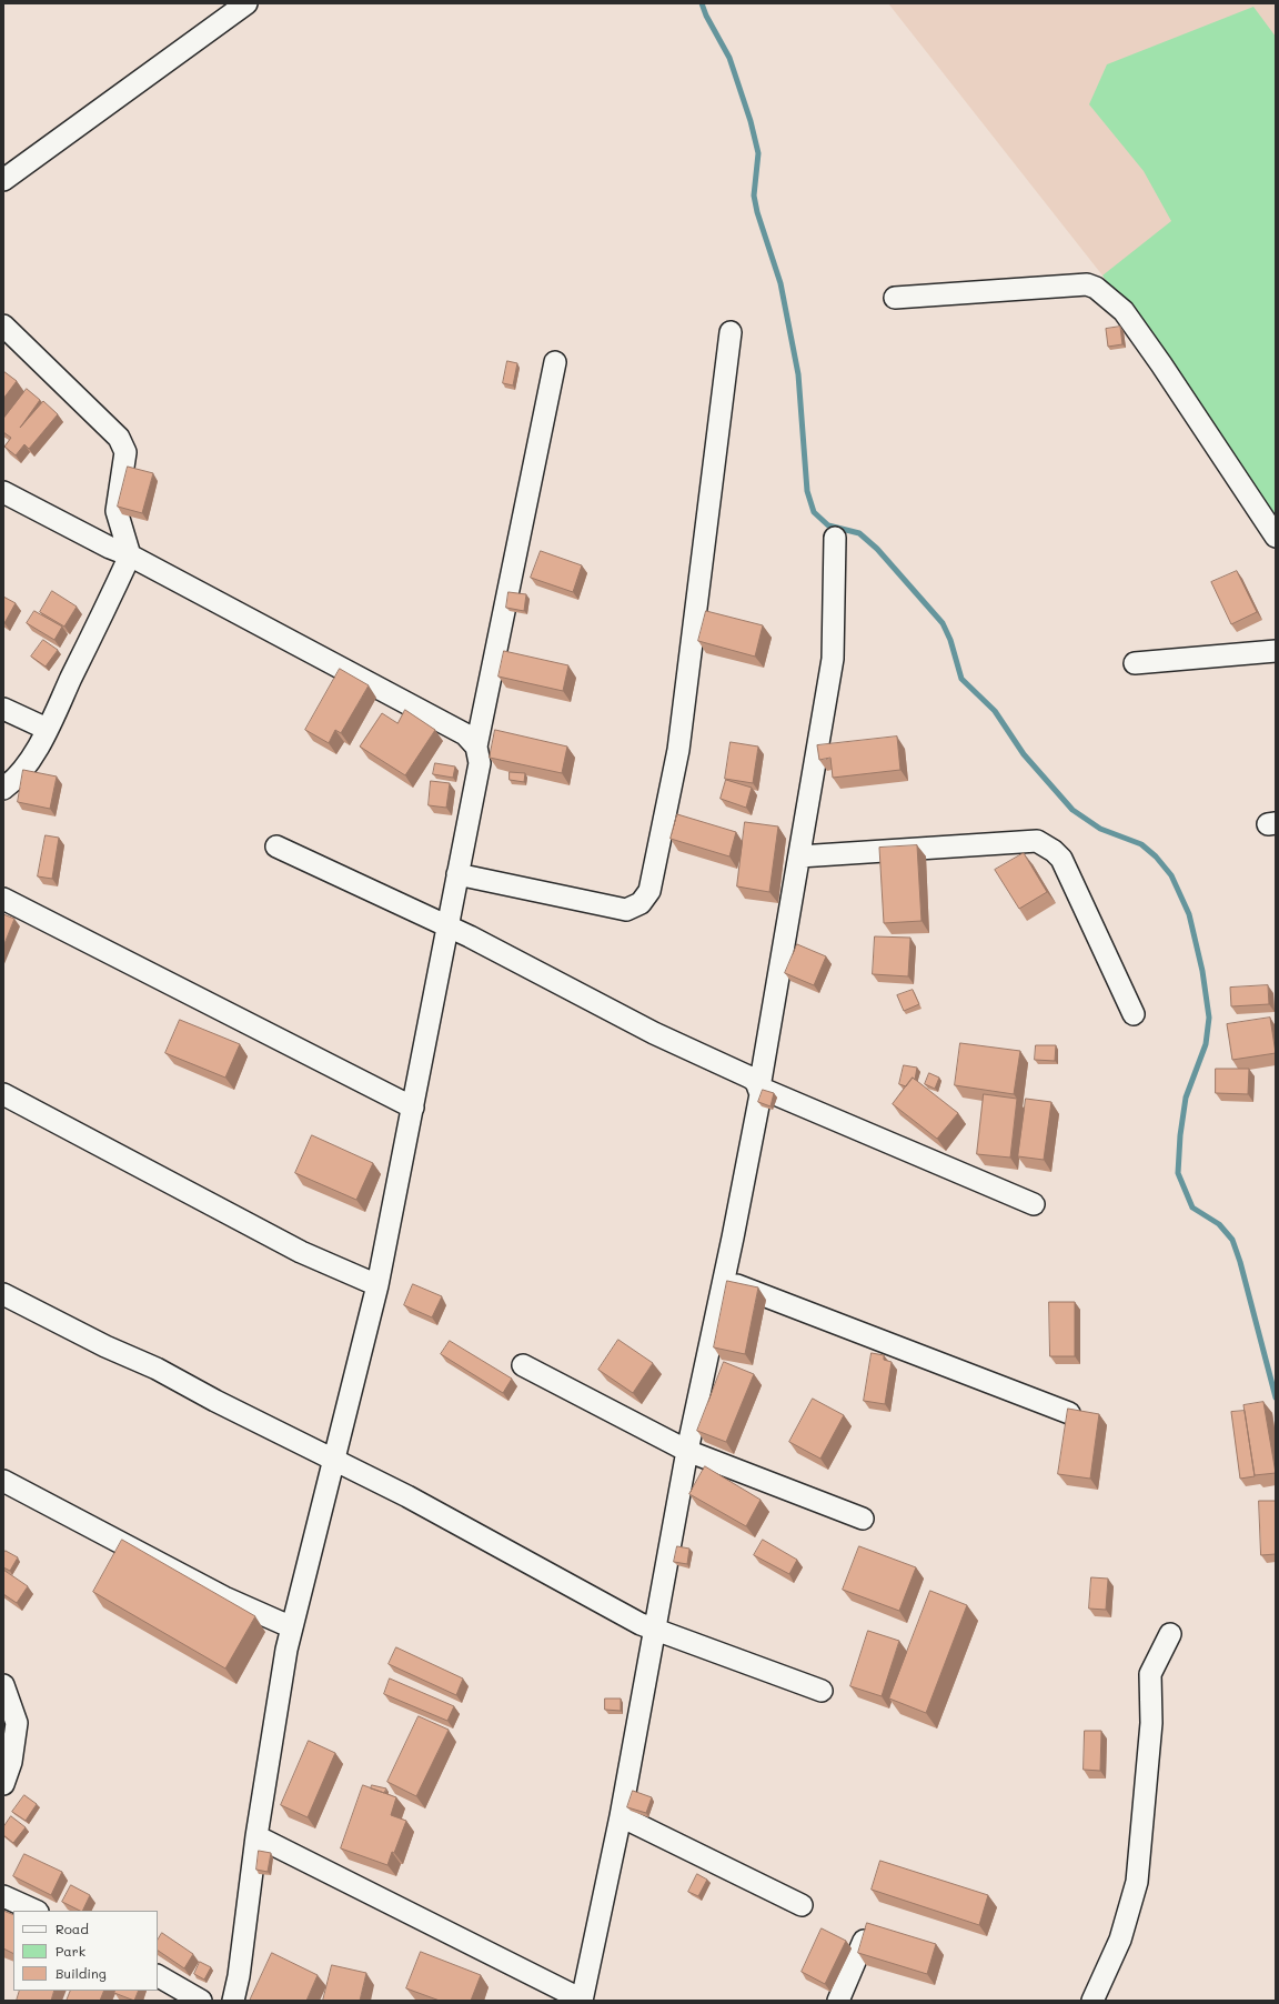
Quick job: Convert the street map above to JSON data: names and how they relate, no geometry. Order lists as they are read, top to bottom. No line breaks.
{"legend":["Road","Park","Building"]}
